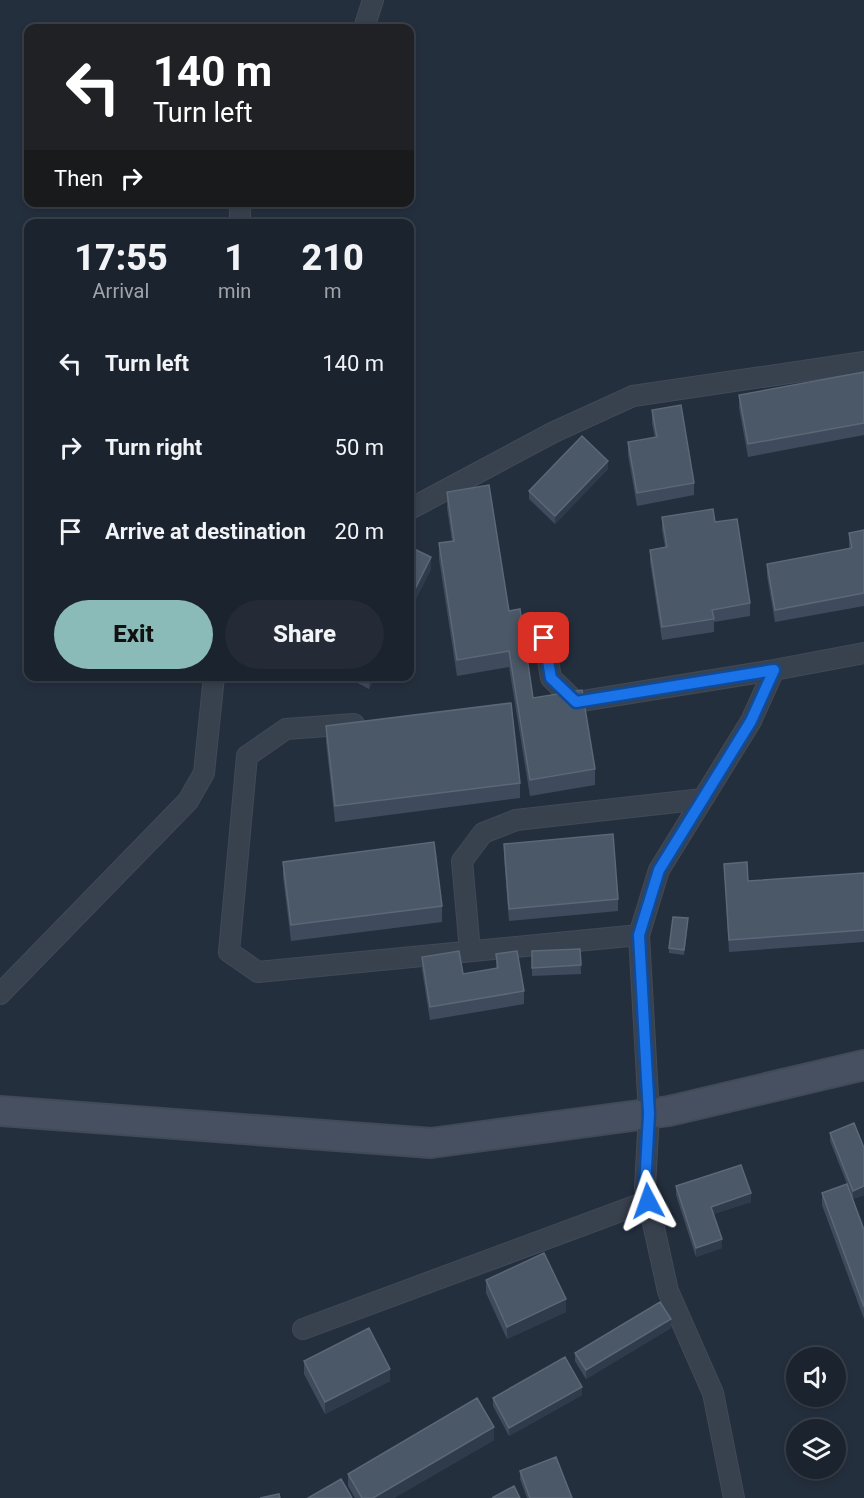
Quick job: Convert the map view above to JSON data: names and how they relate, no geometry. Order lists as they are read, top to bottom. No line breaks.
{"page":{"turn":["140 m","Turn left"],"then":"Then","eta":["17:55","Arrival","1","min","210","m"],"list":[{"name":"Turn left","value":"140 m"},{"name":"Turn right","value":"50 m"},{"name":"Arrive at destination","value":"20 m"}],"buttons":["Exit","Share"]}}
